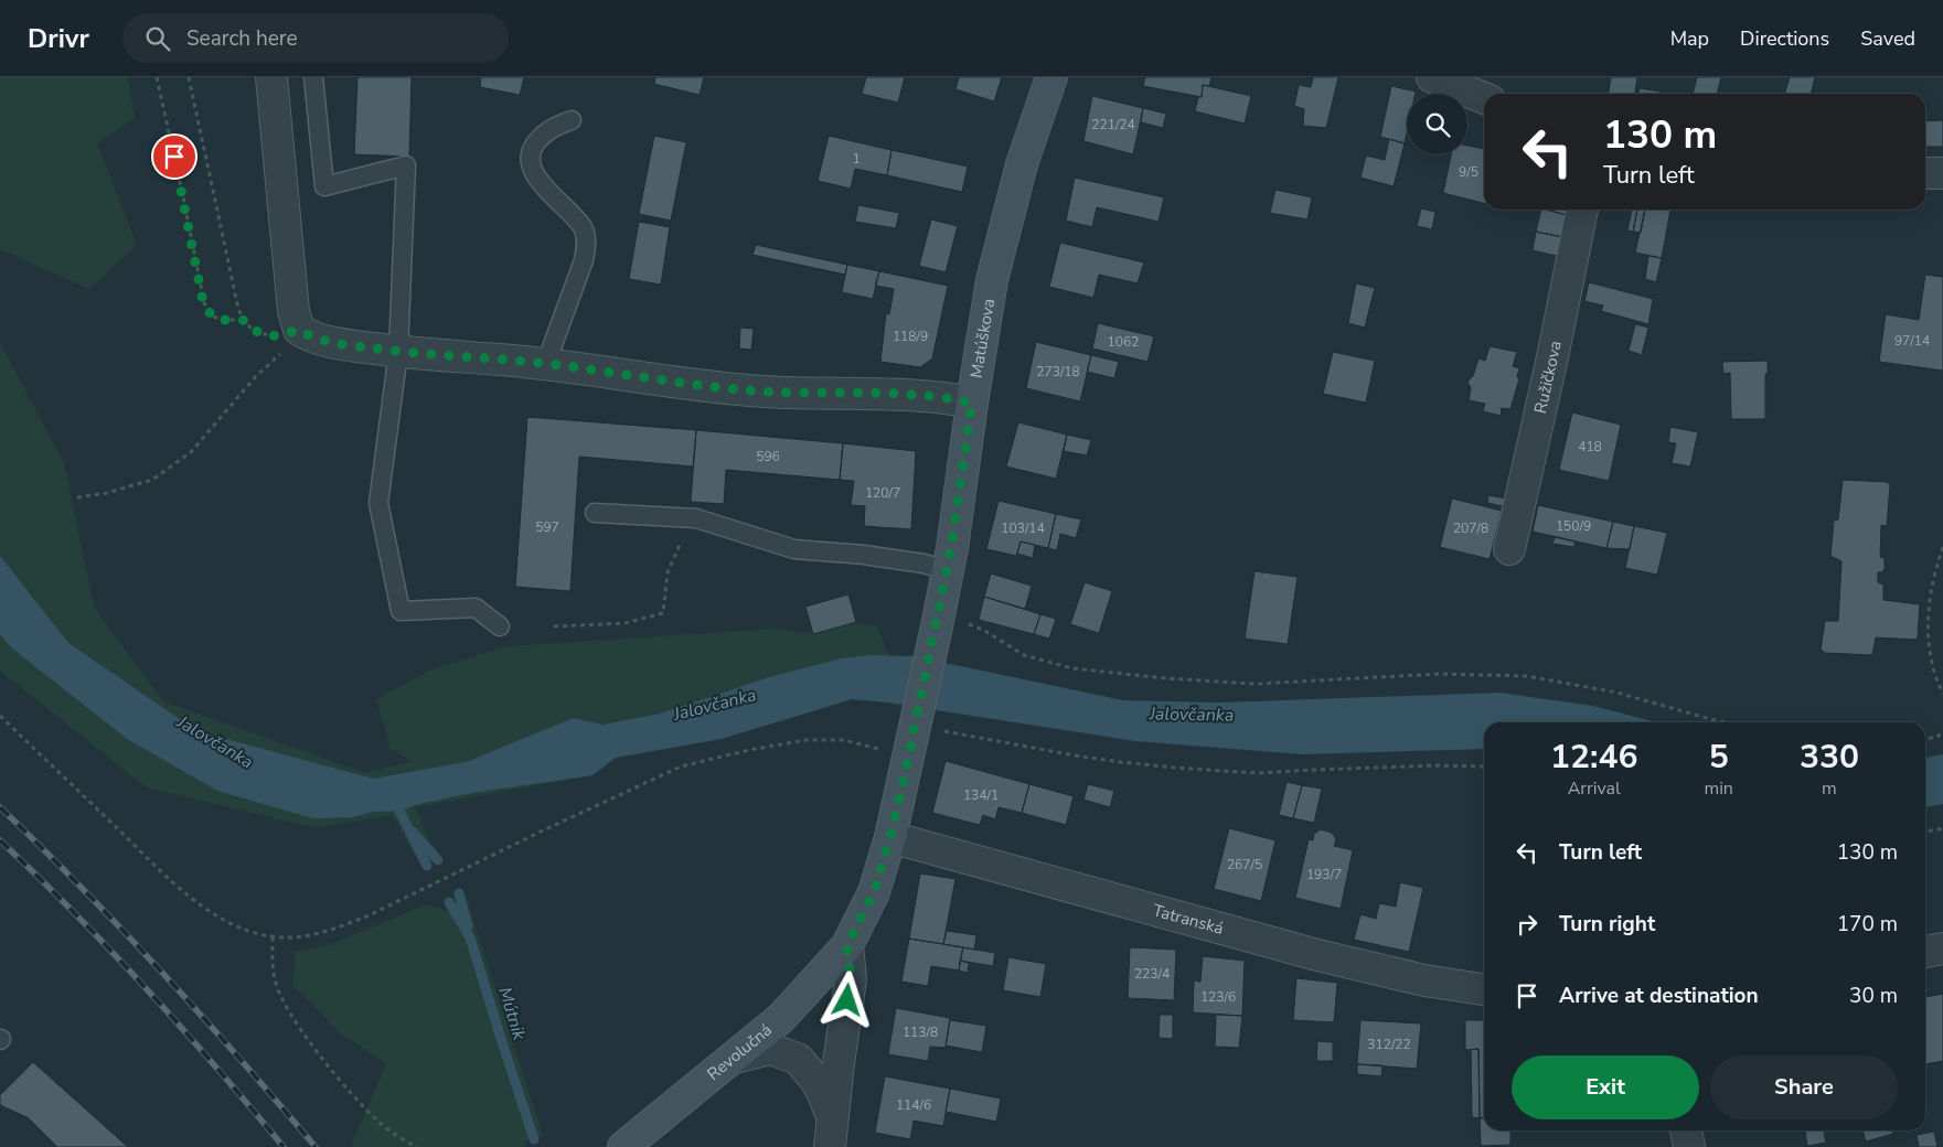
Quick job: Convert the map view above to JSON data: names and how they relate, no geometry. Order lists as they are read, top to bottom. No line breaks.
{"streets":{"main road":["Matúškova","Revolučná"],"street":["Ružičkova","Tatranská"]},"crossings":[["Matúškova","Tatranská"],["Matúškova","Revolučná"]],"water":["Jalovčanka","Mútnik"],"house_numbers":["221/24","1","9/5","118/9","97/14","1062","273/18","418","596","120/7","150/9","597","103/14","207/8","134/1","267/5","193/7","223/4","123/6","113/8","312/22","114/6"],"page":{"header":"Drivr","search":"Search here","nav":["Map","Directions","Saved"],"turn":["130 m","Turn left"],"eta":["12:46","Arrival","5","min","330","m"],"list":[{"name":"Turn left","value":"130 m"},{"name":"Turn right","value":"170 m"},{"name":"Arrive at destination","value":"30 m"}],"buttons":["Exit","Share"]}}
